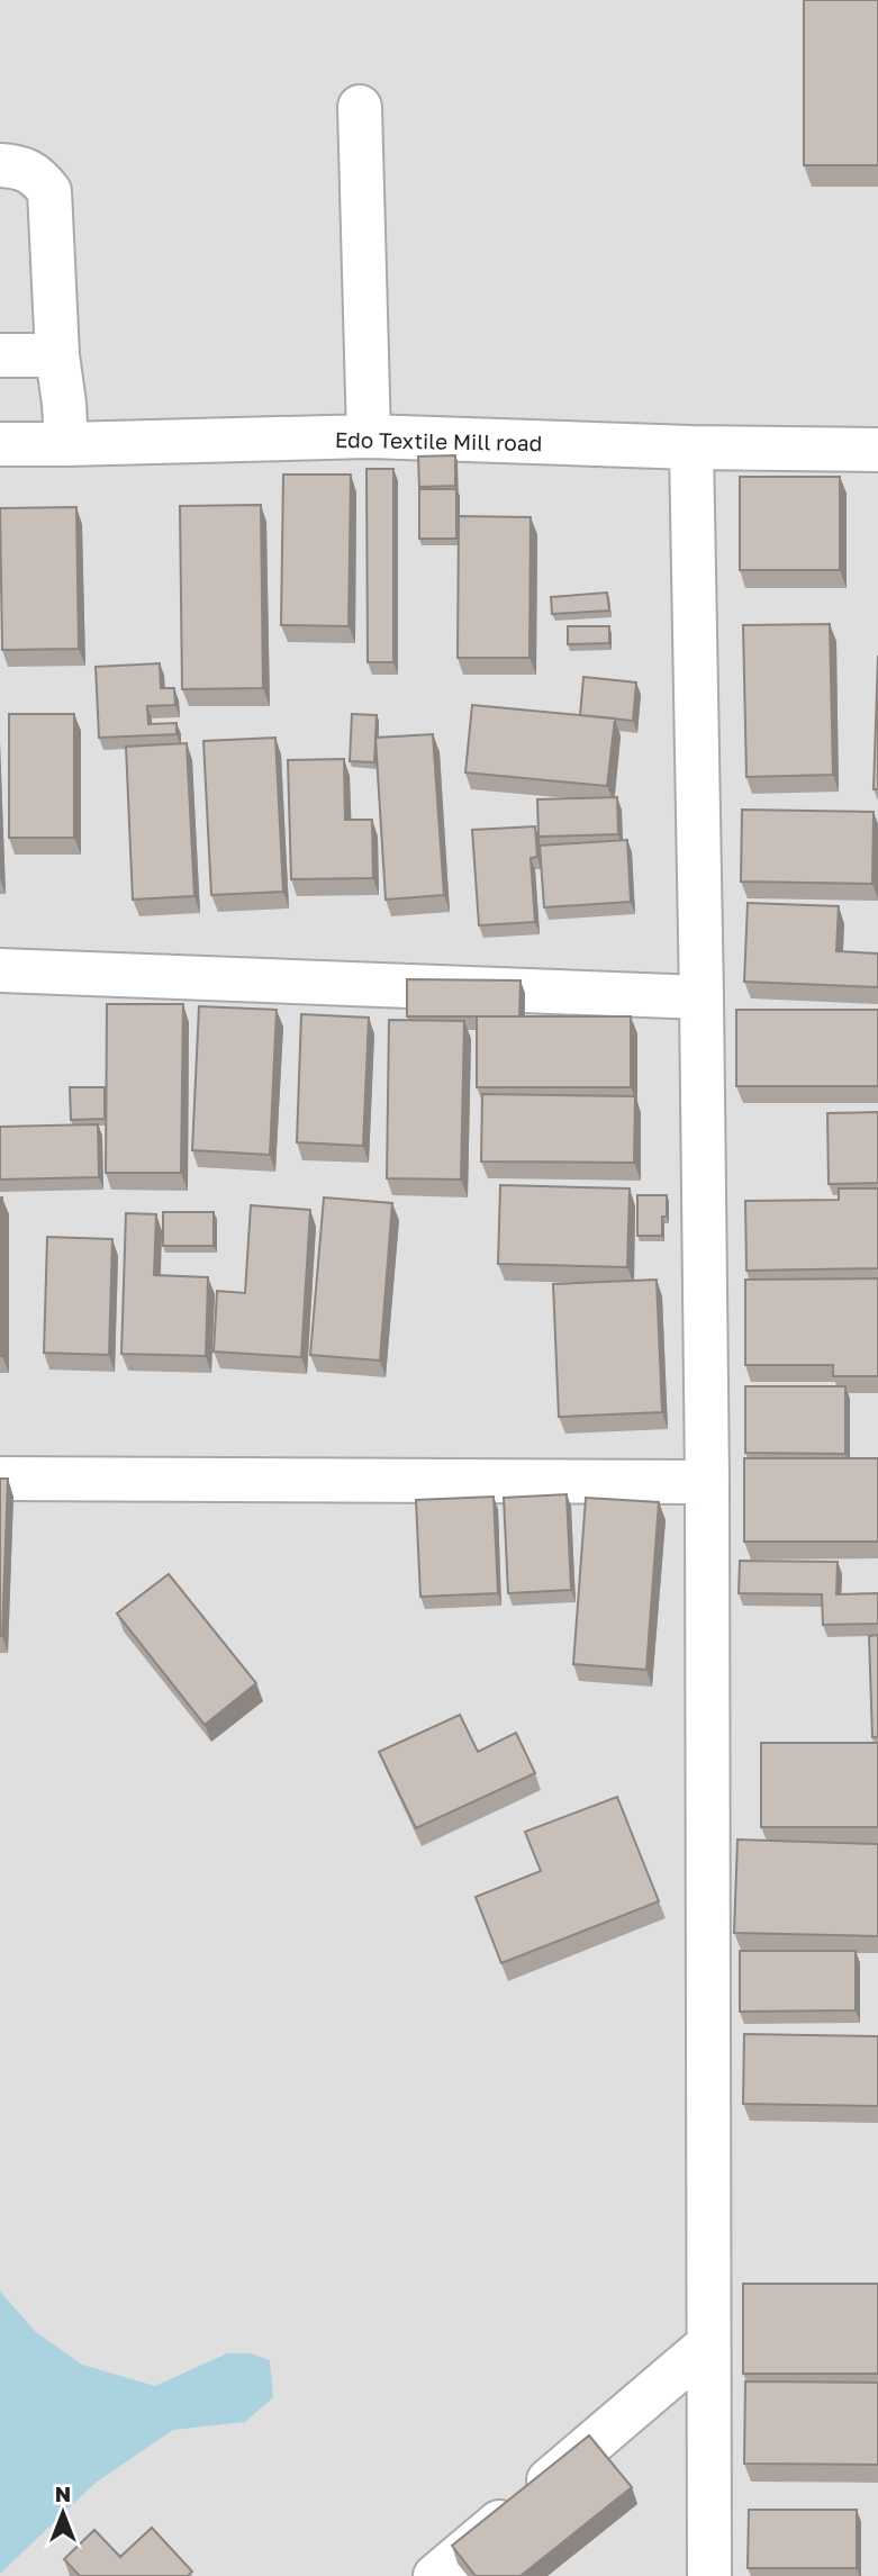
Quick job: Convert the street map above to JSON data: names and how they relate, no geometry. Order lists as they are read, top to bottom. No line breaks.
{"streets":{"street":["Edo Textile Mill road"]},"north":"top"}
